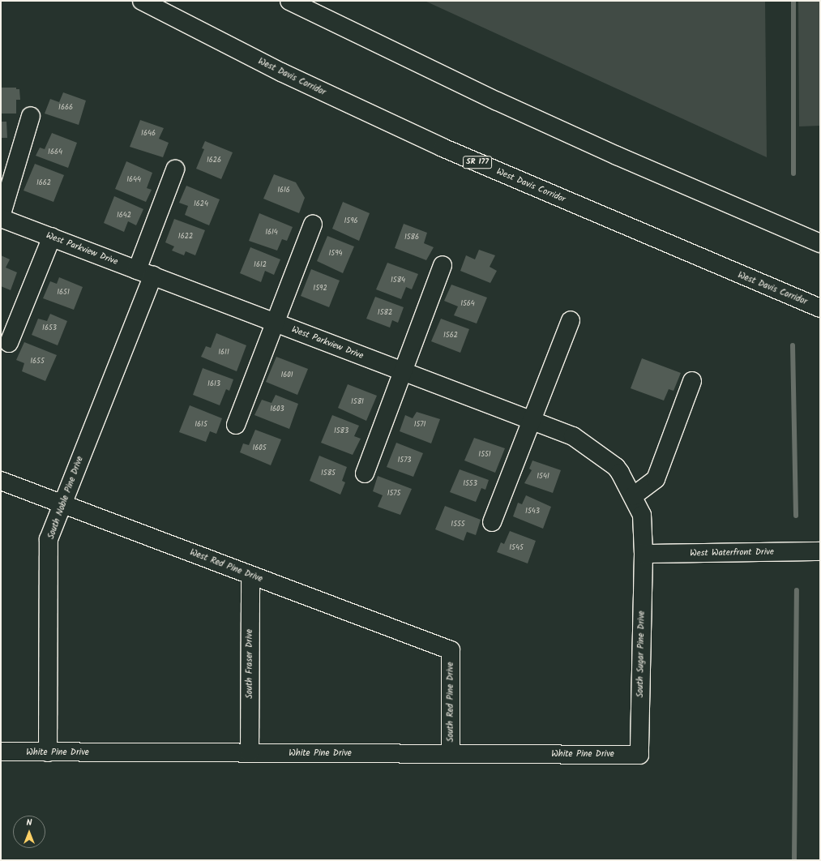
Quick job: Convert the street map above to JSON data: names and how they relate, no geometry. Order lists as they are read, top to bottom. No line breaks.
{"streets":{"main road":["West Davis Corridor","SR 177","West Parkview Drive","South Noble Pine Drive","West Waterfront Drive","West Red Pine Drive","South Sugar Pine Drive","South Fraser Drive","South Red Pine Drive","White Pine Drive"]},"crossings":[["West Parkview Drive","South Noble Pine Drive"],["West Parkview Drive","South Sugar Pine Drive"],["South Noble Pine Drive","West Red Pine Drive"],["South Noble Pine Drive","White Pine Drive"],["West Waterfront Drive","South Sugar Pine Drive"],["West Red Pine Drive","South Fraser Drive"],["West Red Pine Drive","South Red Pine Drive"],["South Sugar Pine Drive","White Pine Drive"],["South Fraser Drive","White Pine Drive"],["South Red Pine Drive","White Pine Drive"]],"house_numbers":["1666","1646","1664","1626","1644","1662","1616","1624","1642","1596","1614","1622","1586","1594","1612","1584","1592","1651","1564","1582","1653","1562","1611","1655","1601","1613","1581","1603","1615","1571","1583","1605","1551","1573","1585","1541","1553","1575","1543","1555","1545"],"north":"top"}
